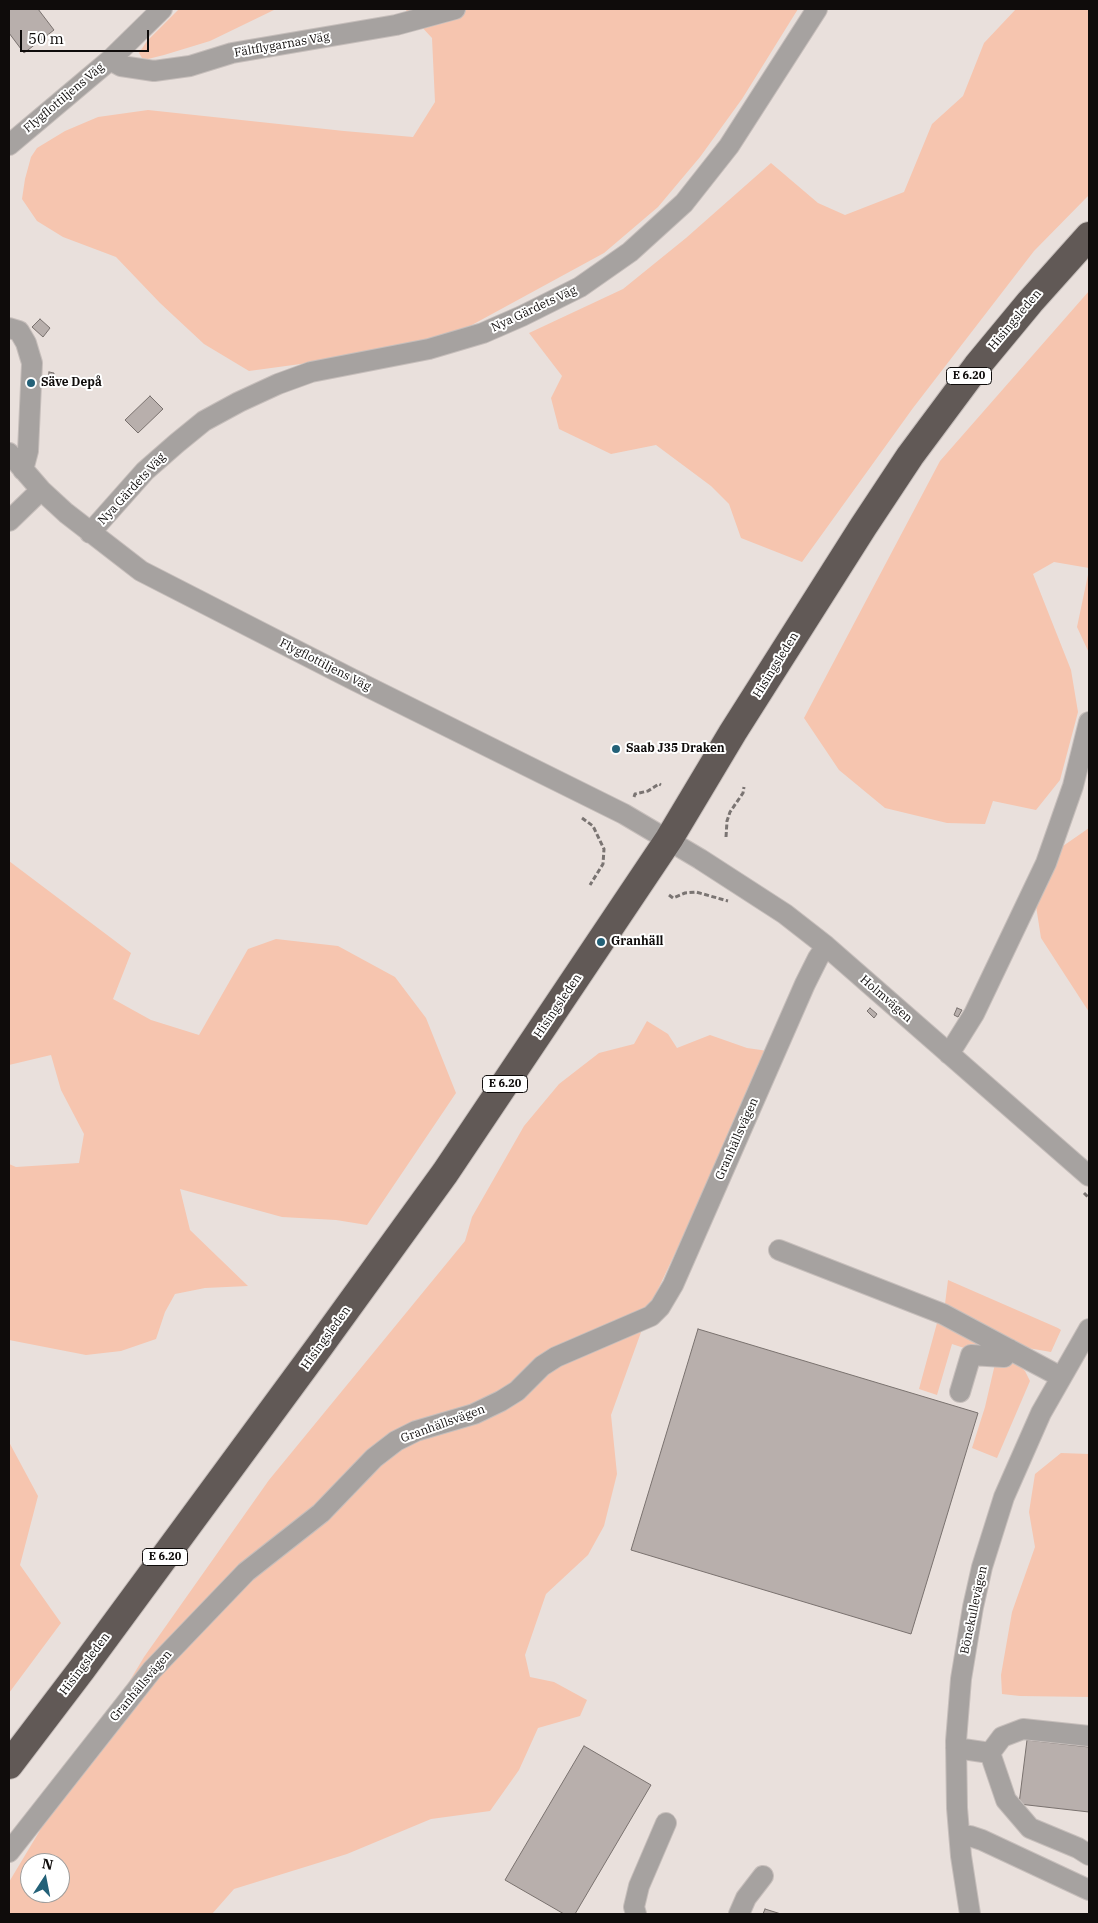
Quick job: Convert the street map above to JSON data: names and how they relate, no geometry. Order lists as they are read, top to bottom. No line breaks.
{"streets":{"highway":["Hisingsleden","E 6.20"],"street":["Fältflygarnas Väg","Flygflottiljens Väg","Nya Gärdets Väg","Holmvägen","Granhällsvägen","Bönekullevägen"]},"crossings":[["Fältflygarnas Väg","Flygflottiljens Väg"],["Flygflottiljens Väg","Nya Gärdets Väg"],["Flygflottiljens Väg","Hisingsleden"],["Flygflottiljens Väg","Holmvägen"],["Hisingsleden","Holmvägen"],["Holmvägen","Granhällsvägen"]],"places":["Säve Depå","Saab J35 Draken","Granhäll"],"scale_bar":"50 m","north":"top"}
